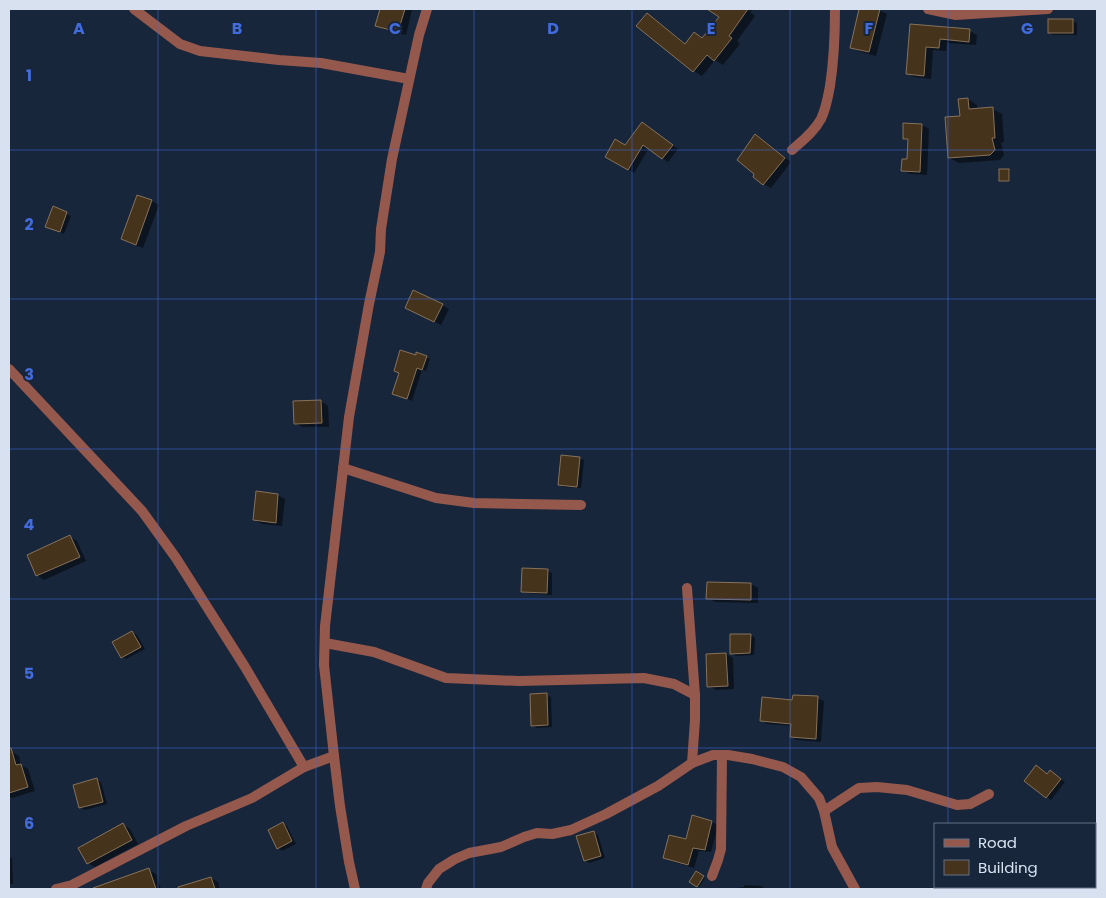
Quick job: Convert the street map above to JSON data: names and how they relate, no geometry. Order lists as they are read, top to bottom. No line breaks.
{"legend":["Road","Building"],"grid":{"columns":["A","B","C","D","E","F","G"],"rows":["1","2","3","4","5","6"]}}
